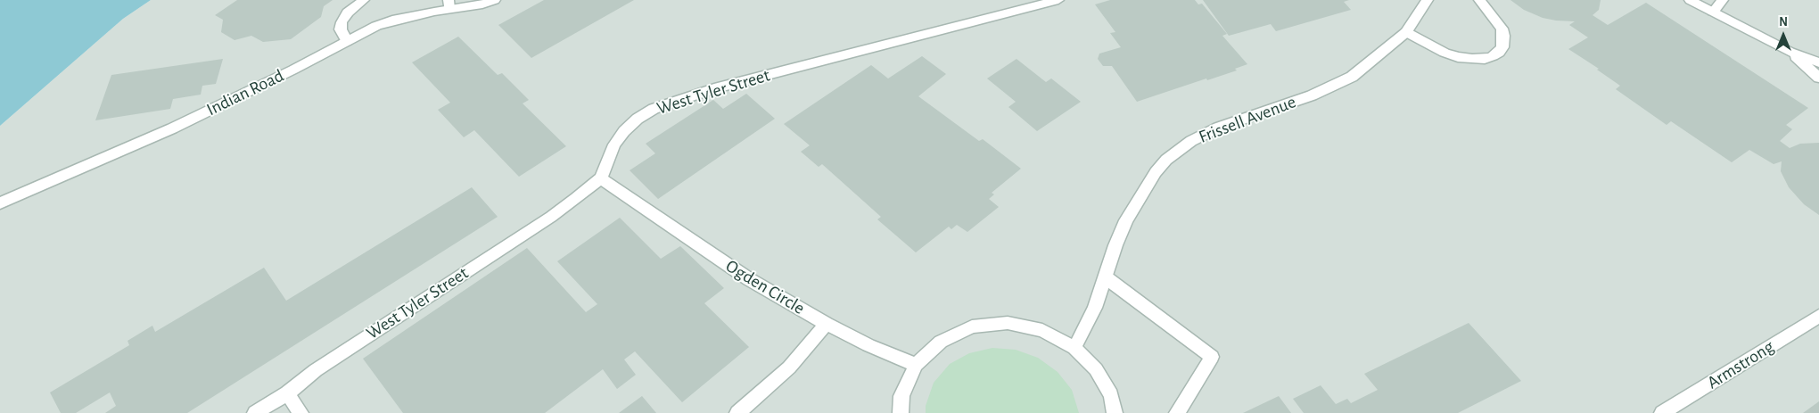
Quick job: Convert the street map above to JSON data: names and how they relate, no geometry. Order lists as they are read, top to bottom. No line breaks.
{"streets":{"street":["West Tyler Street","Indian Road","Frissell Avenue","Ogden Circle","Armstrong"]},"crossings":[["West Tyler Street","Ogden Circle"]],"north":"top"}
